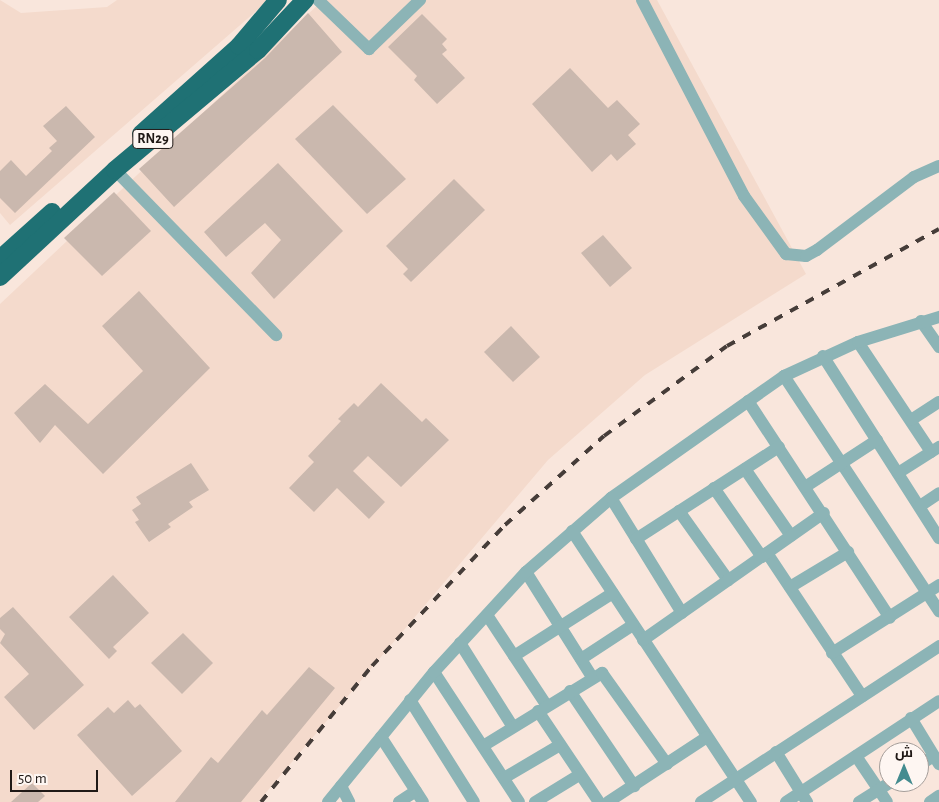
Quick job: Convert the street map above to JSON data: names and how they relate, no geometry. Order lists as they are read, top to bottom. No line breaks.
{"streets":{"highway":["RN29"]},"scale_bar":"50 m","north":"top"}
